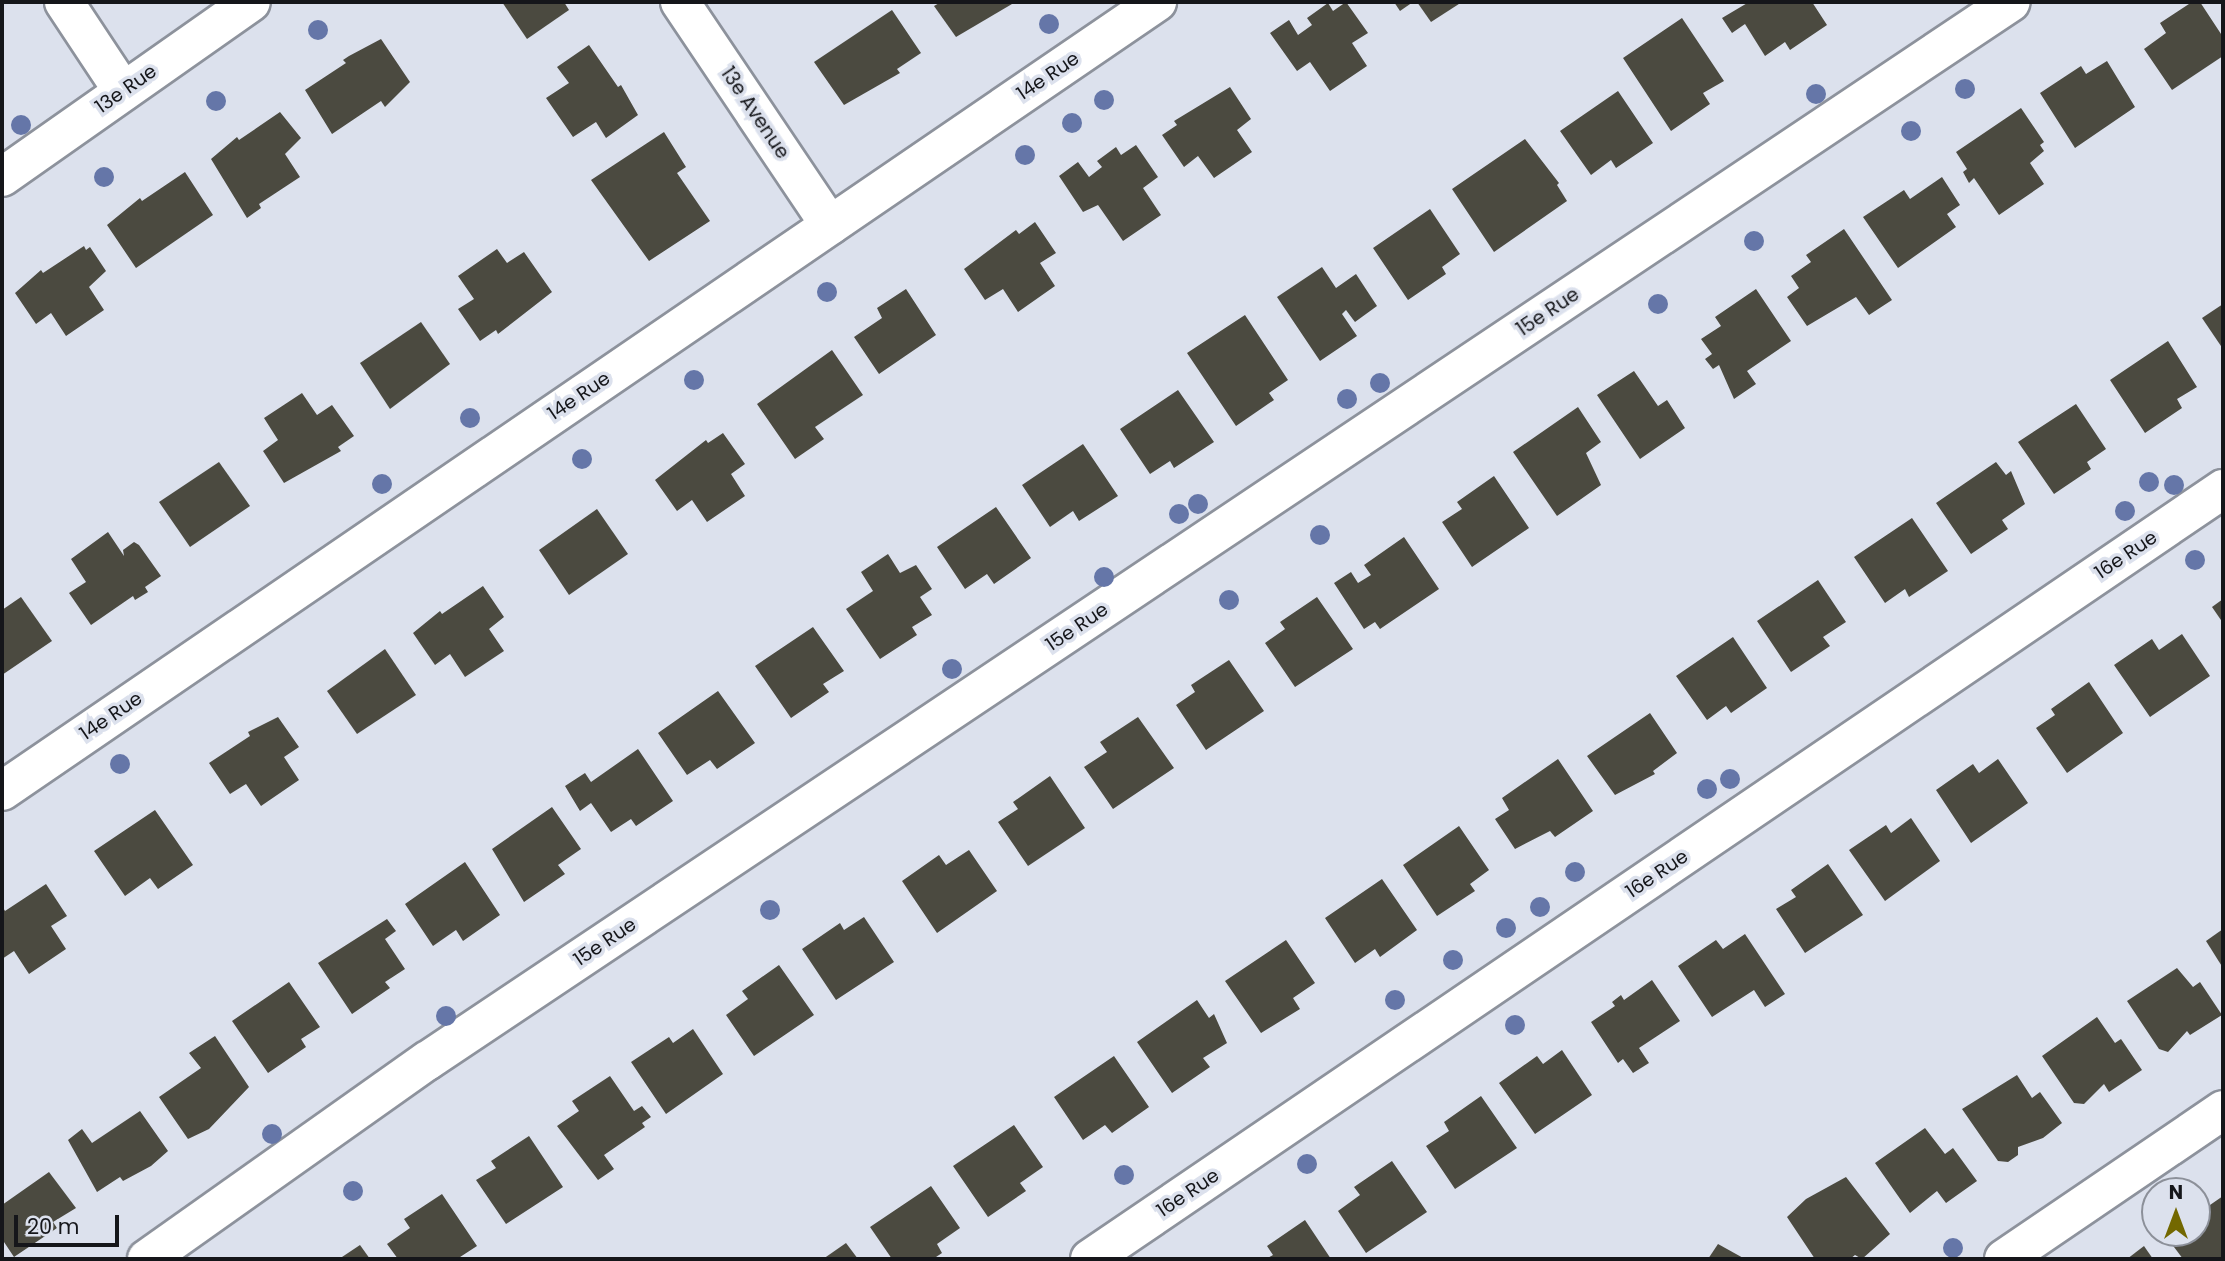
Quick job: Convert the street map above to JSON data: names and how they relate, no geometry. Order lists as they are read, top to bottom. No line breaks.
{"streets":{"street":["14e Rue","13e Rue","13e Avenue","15e Rue","16e Rue"]},"crossings":[["14e Rue","13e Avenue"]],"scale_bar":"20 m","north":"top"}
